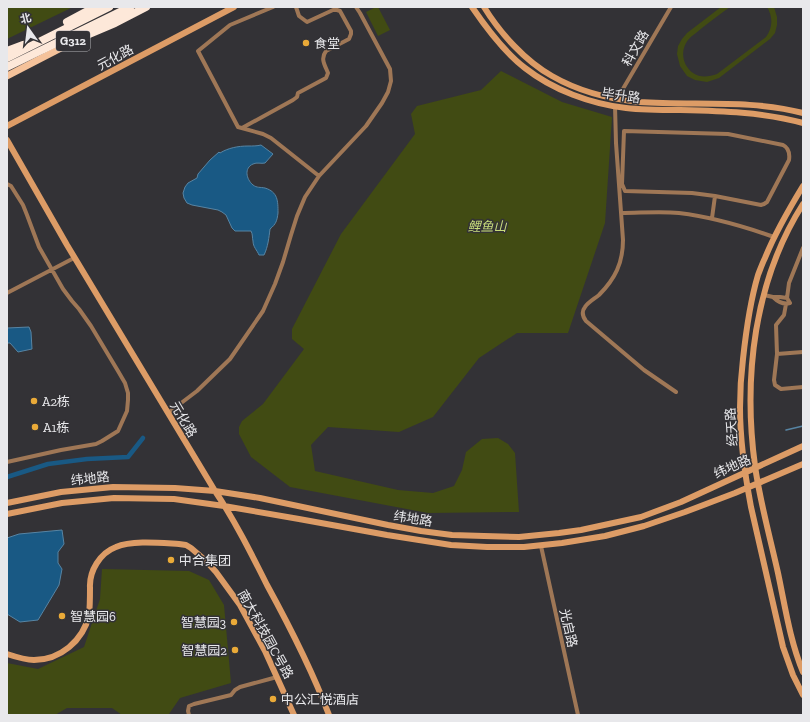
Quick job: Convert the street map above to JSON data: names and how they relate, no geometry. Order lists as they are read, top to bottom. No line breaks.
{"streets":{"highway":["G312"],"main road":["元化路","毕升路","经天路","纬地路","南大科技园C号路"],"street":["科文路","光启路"]},"crossings":[["科文路","毕升路"],["元化路","纬地路"],["经天路","纬地路"],["纬地路","光启路"]],"parks":["鲤鱼山"],"places":["食堂","A2栋","A1栋","中合集团","智慧园6","智慧园3","智慧园2","中公汇悦酒店"],"north":"top"}
